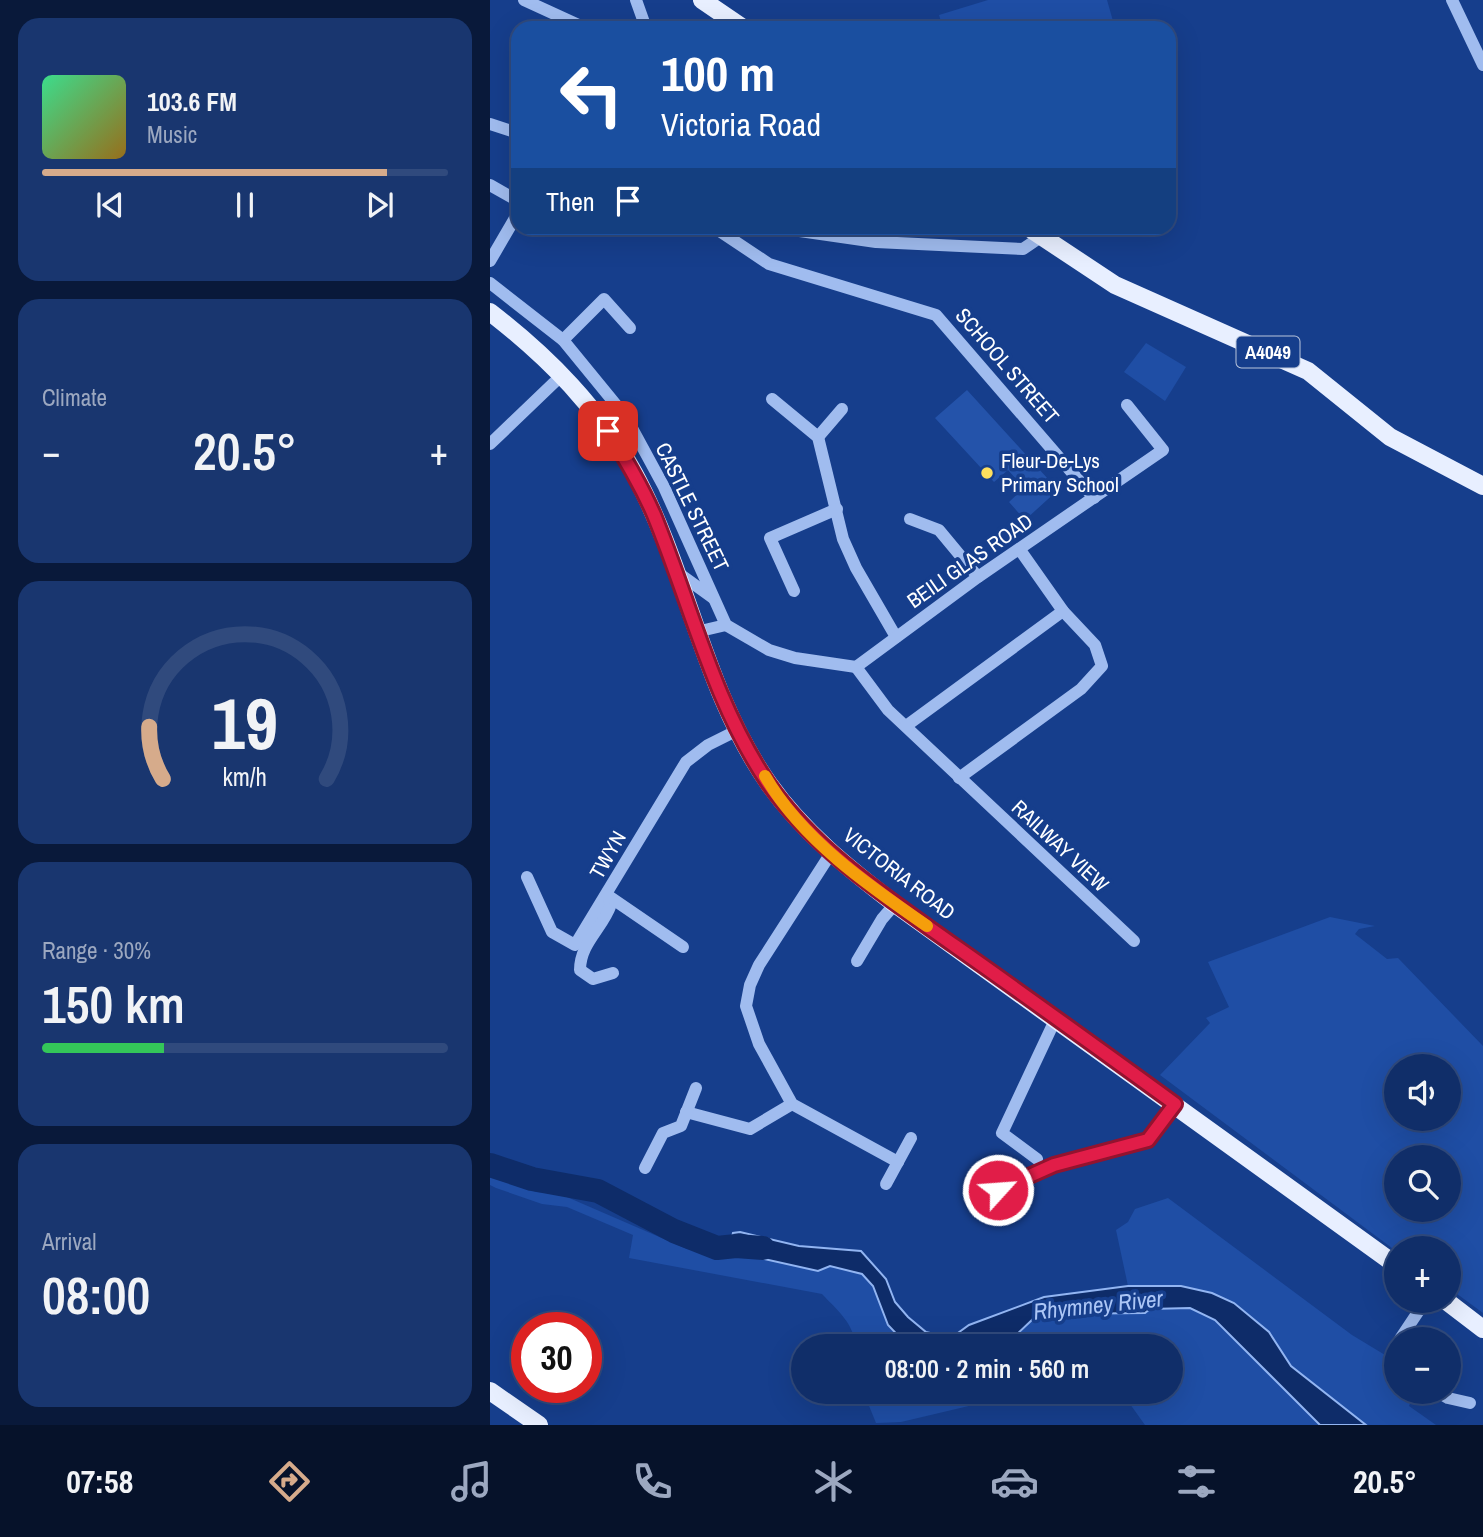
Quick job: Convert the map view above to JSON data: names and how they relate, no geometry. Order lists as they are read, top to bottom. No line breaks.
{"streets":{"main road":["A4049","VICTORIA ROAD"],"street":["SCHOOL STREET","CASTLE STREET","BEILI GLAS ROAD","RAILWAY VIEW","TWYN"]},"crossings":[["SCHOOL STREET","BEILI GLAS ROAD"],["BEILI GLAS ROAD","RAILWAY VIEW"],["TWYN","VICTORIA ROAD"]],"water":["Rhymney River"],"places":["Fleur-De-Lys Primary School"],"page":{"turn":["100 m","Victoria Road"],"song":["103.6 FM","Music"],"then":"Then","tile":["Climate",["Range · 30%","150 km"],["Arrival","08:00"]],"heat":["−","20.5°","+"],"map_buttons":["+","−"],"limit":"30","trip":"08:00 · 2 min · 560 m","tabs":["07:58","20.5°"],"gauge":["19","km/h"]}}
